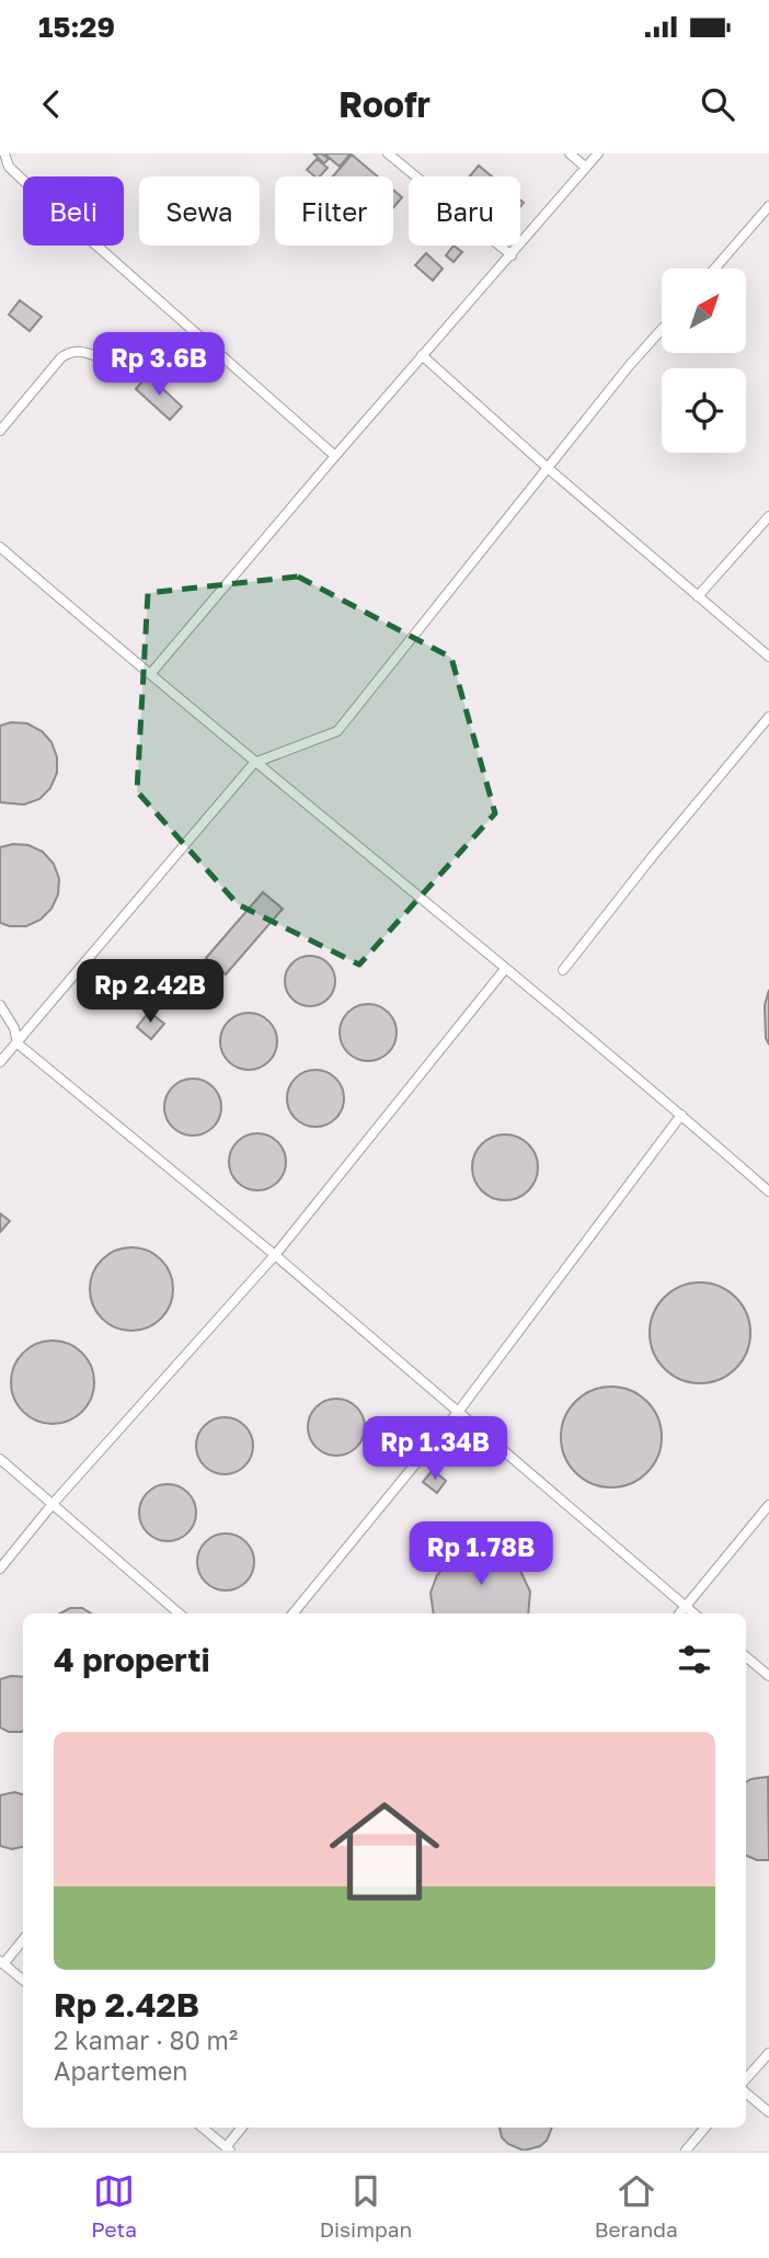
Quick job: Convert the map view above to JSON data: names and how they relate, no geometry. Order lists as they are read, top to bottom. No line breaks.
{"north":"top right","page":{"status":"15:29","header":"Roofr","chip":["Beli","Sewa","Filter","Baru"],"price":["Rp 3.6B","Rp 2.42B","Rp 1.34B","Rp 1.78B"],"heading":"4 properti","list":[{"name":"Rp 2.42B","note":"2 kamar · 80 m² · Apartemen"}],"tabs":["Peta","Disimpan","Beranda"]}}
